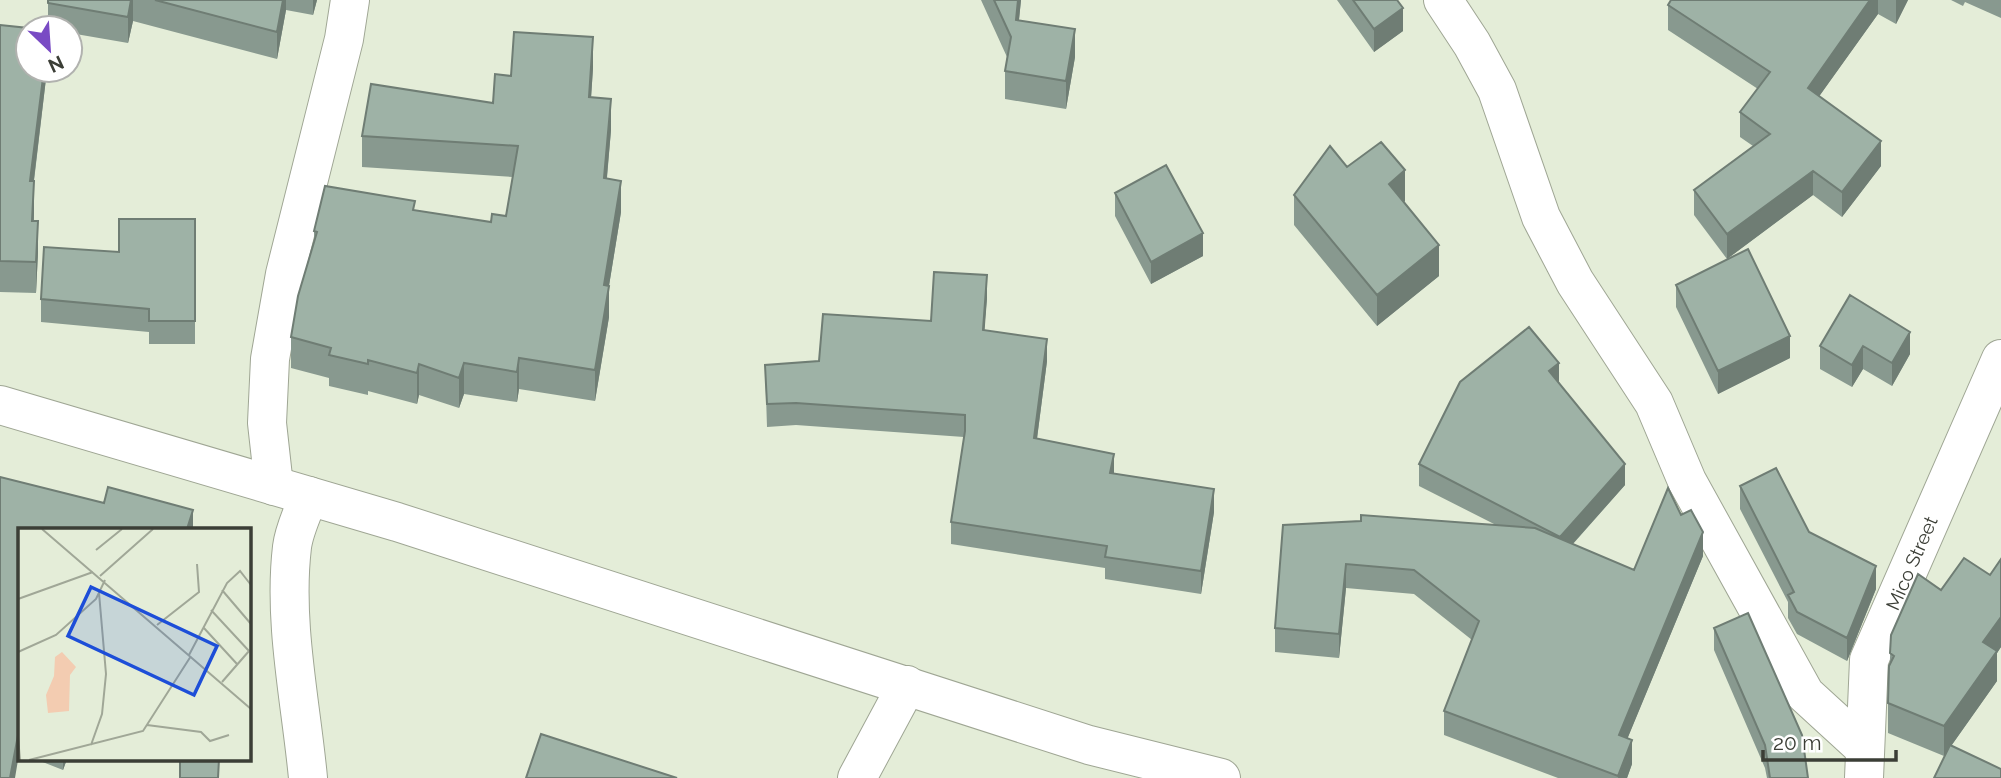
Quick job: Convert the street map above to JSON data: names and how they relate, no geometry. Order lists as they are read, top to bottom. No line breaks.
{"streets":{"street":["Mico Street"]},"scale_bar":"20 m","north":"bottom right"}
